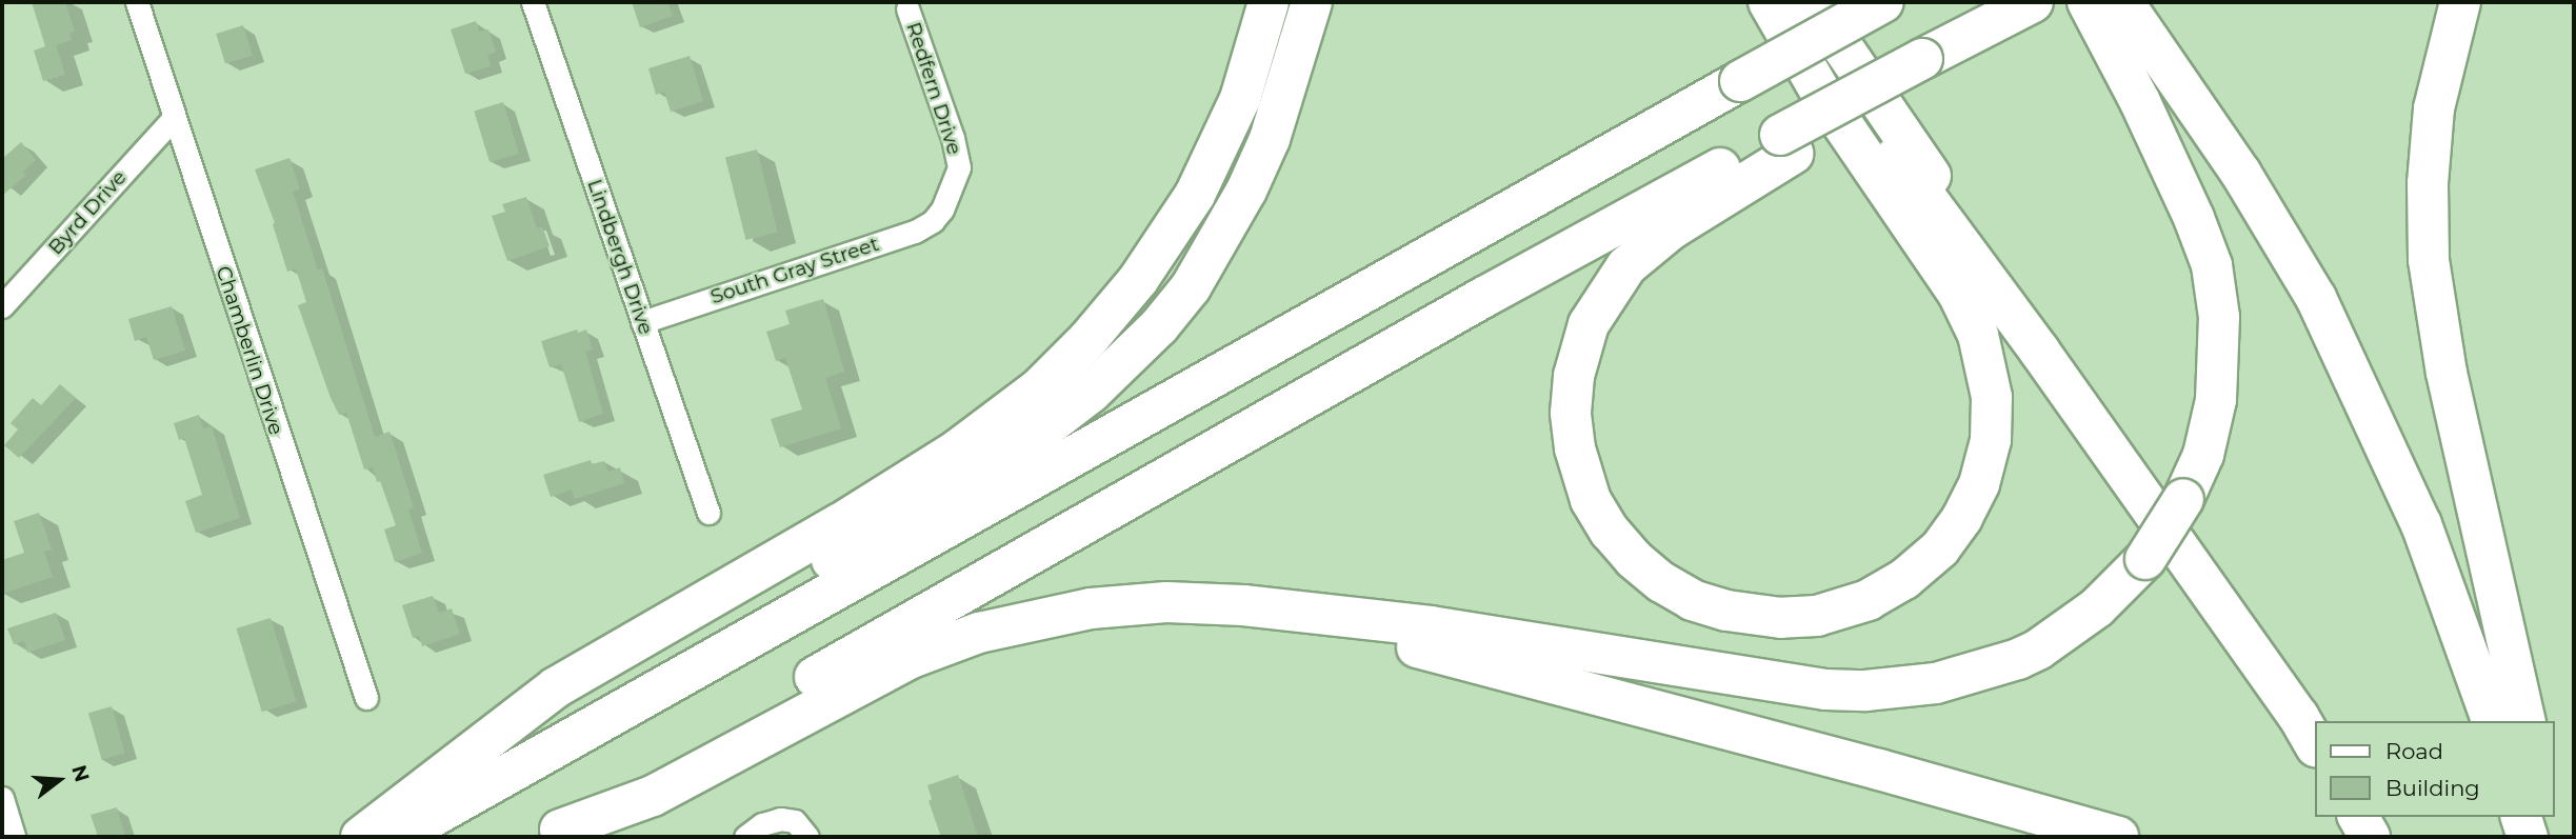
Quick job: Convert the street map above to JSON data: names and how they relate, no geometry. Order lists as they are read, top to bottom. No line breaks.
{"streets":{"street":["Redfern Drive","Byrd Drive","Lindbergh Drive","South Gray Street","Chamberlin Drive"]},"crossings":[["Redfern Drive","South Gray Street"],["Byrd Drive","Chamberlin Drive"],["Lindbergh Drive","South Gray Street"]],"legend":["Road","Building"],"north":"right"}
